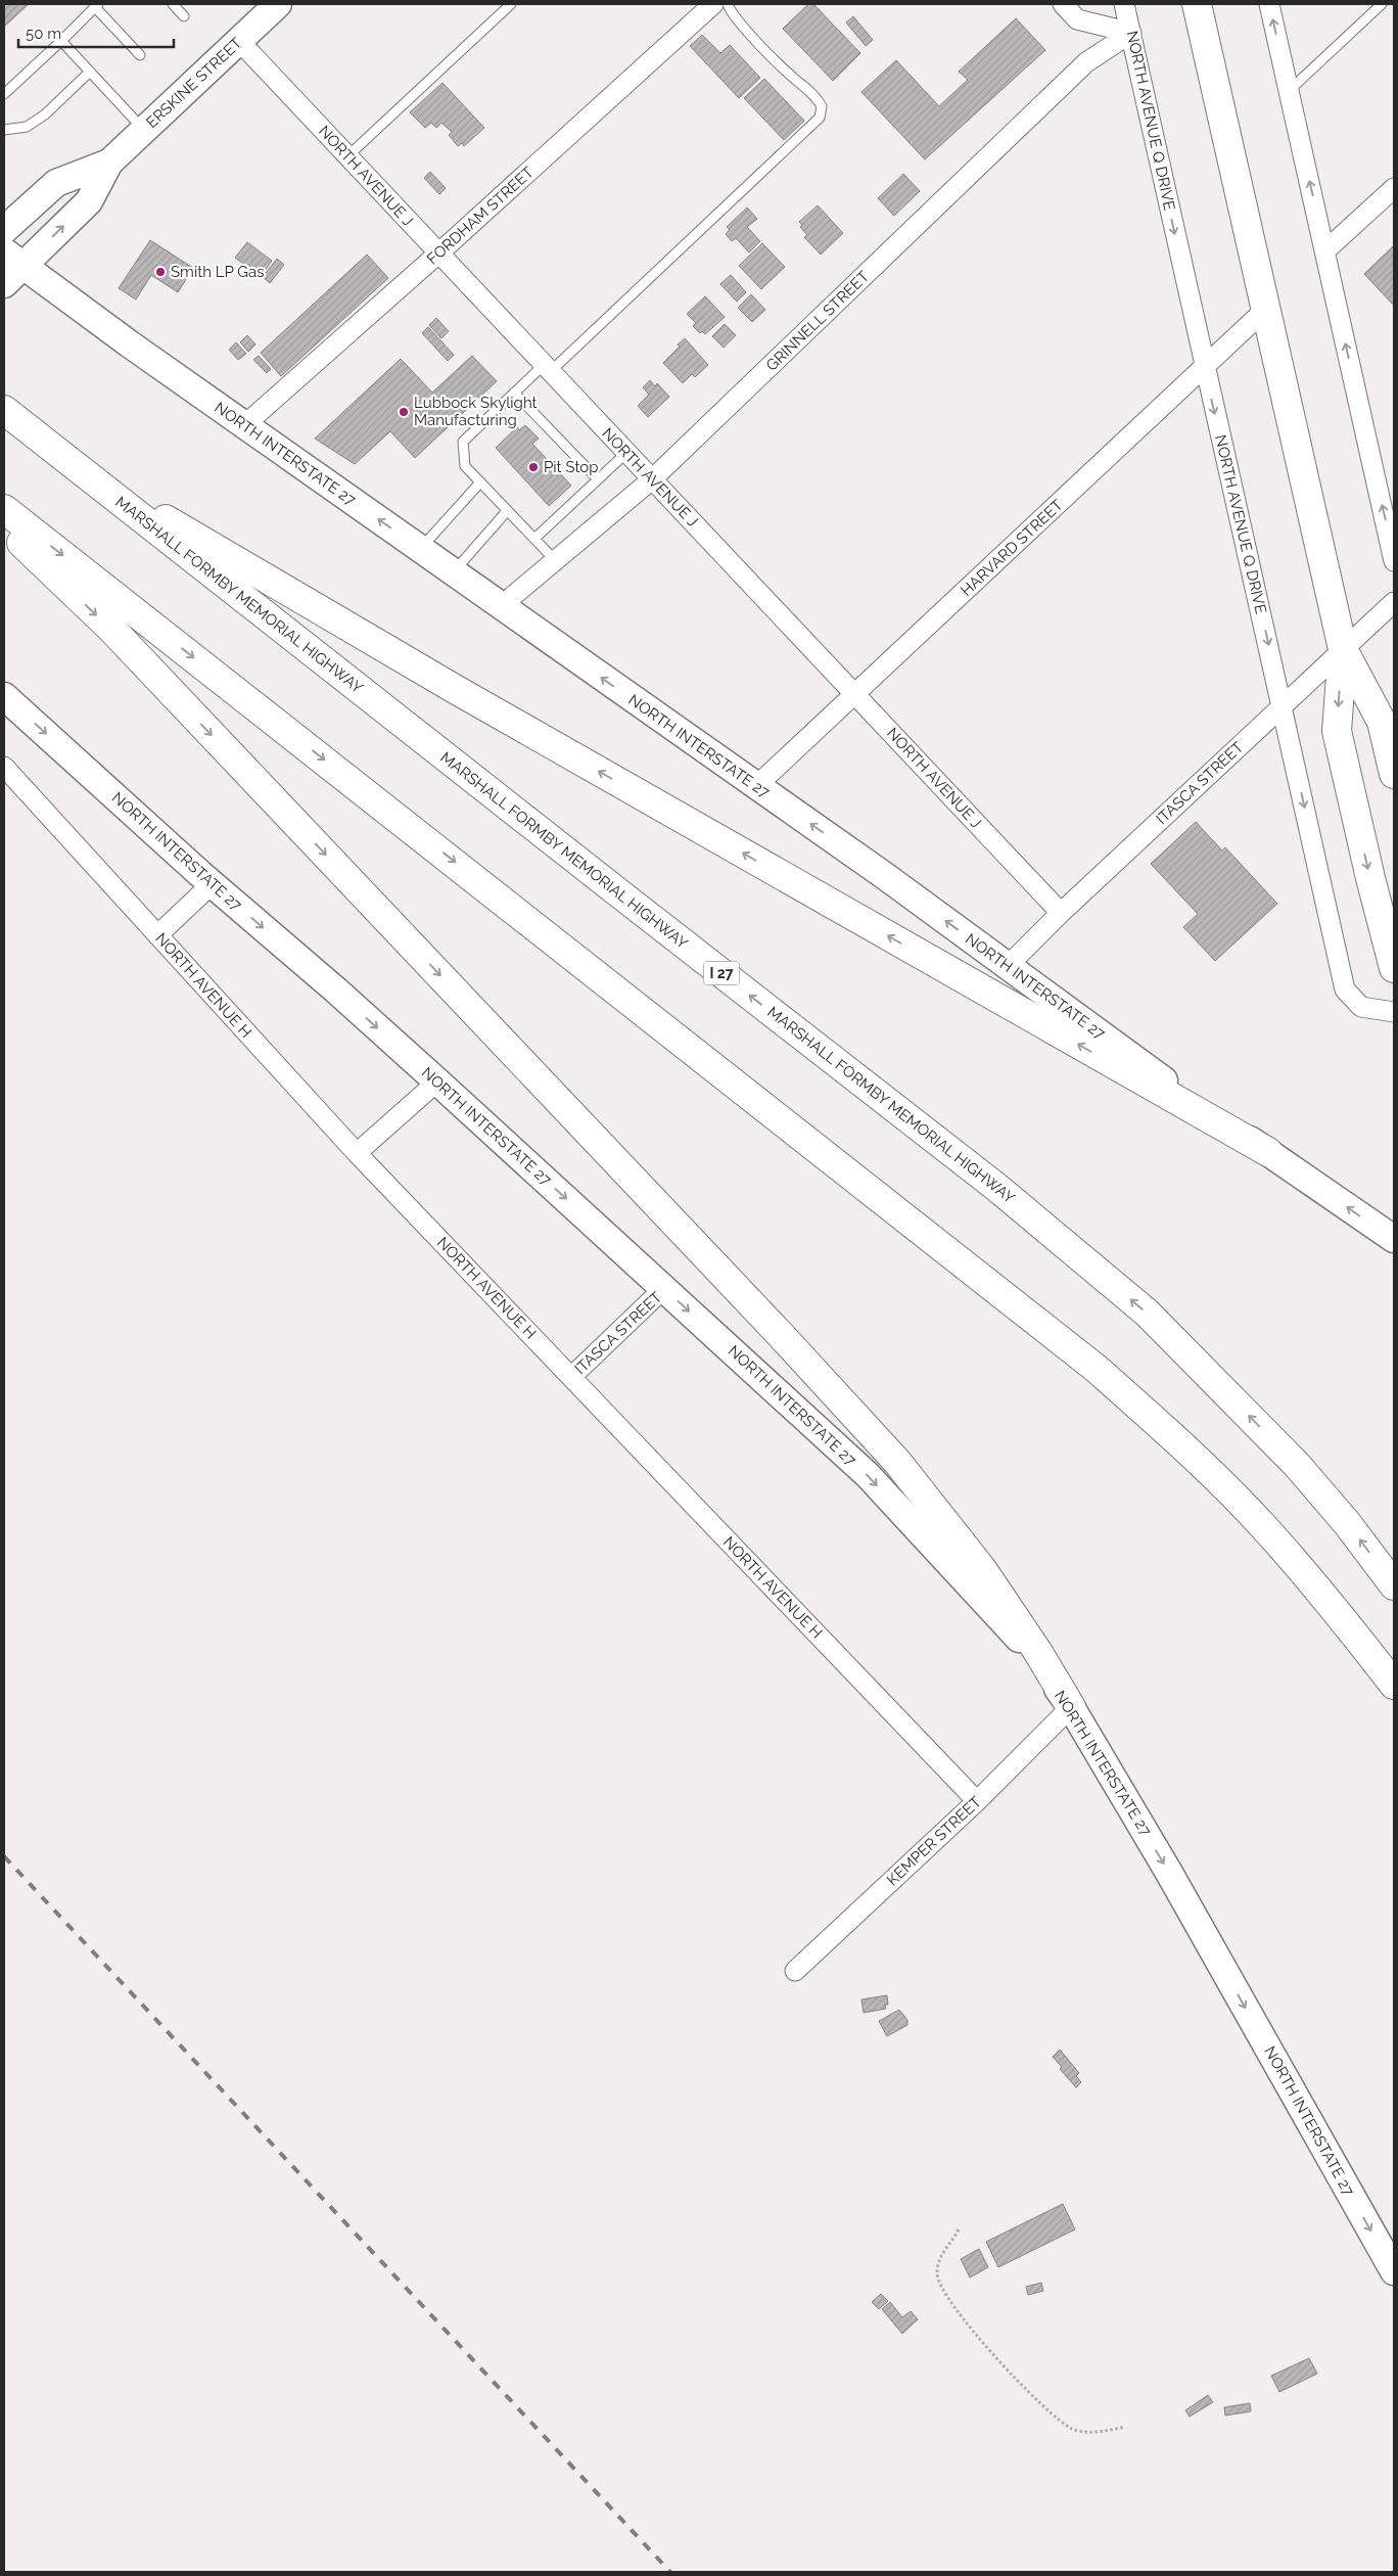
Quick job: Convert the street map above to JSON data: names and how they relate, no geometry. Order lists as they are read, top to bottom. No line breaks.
{"streets":{"main road":["ERSKINE STREET","NORTH INTERSTATE 27","MARSHALL FORMBY MEMORIAL HIGHWAY","I 27"],"street":["NORTH AVENUE Q DRIVE","NORTH AVENUE J","FORDHAM STREET","GRINNELL STREET","HARVARD STREET","ITASCA STREET","NORTH AVENUE H","KEMPER STREET"]},"crossings":[["ERSKINE STREET","NORTH AVENUE J"],["ERSKINE STREET","NORTH INTERSTATE 27"],["NORTH AVENUE Q DRIVE","GRINNELL STREET"],["NORTH AVENUE Q DRIVE","HARVARD STREET"],["NORTH AVENUE Q DRIVE","ITASCA STREET"],["NORTH AVENUE J","FORDHAM STREET"],["NORTH AVENUE J","GRINNELL STREET"],["NORTH AVENUE J","HARVARD STREET"],["NORTH AVENUE J","ITASCA STREET"],["FORDHAM STREET","NORTH INTERSTATE 27"],["GRINNELL STREET","NORTH INTERSTATE 27"],["NORTH INTERSTATE 27","HARVARD STREET"],["NORTH INTERSTATE 27","ITASCA STREET"],["NORTH INTERSTATE 27","KEMPER STREET"],["ITASCA STREET","NORTH AVENUE H"],["NORTH AVENUE H","KEMPER STREET"]],"places":["Smith LP Gas","Lubbock Skylight Manufacturing","Pit Stop"],"scale_bar":"50 m"}
